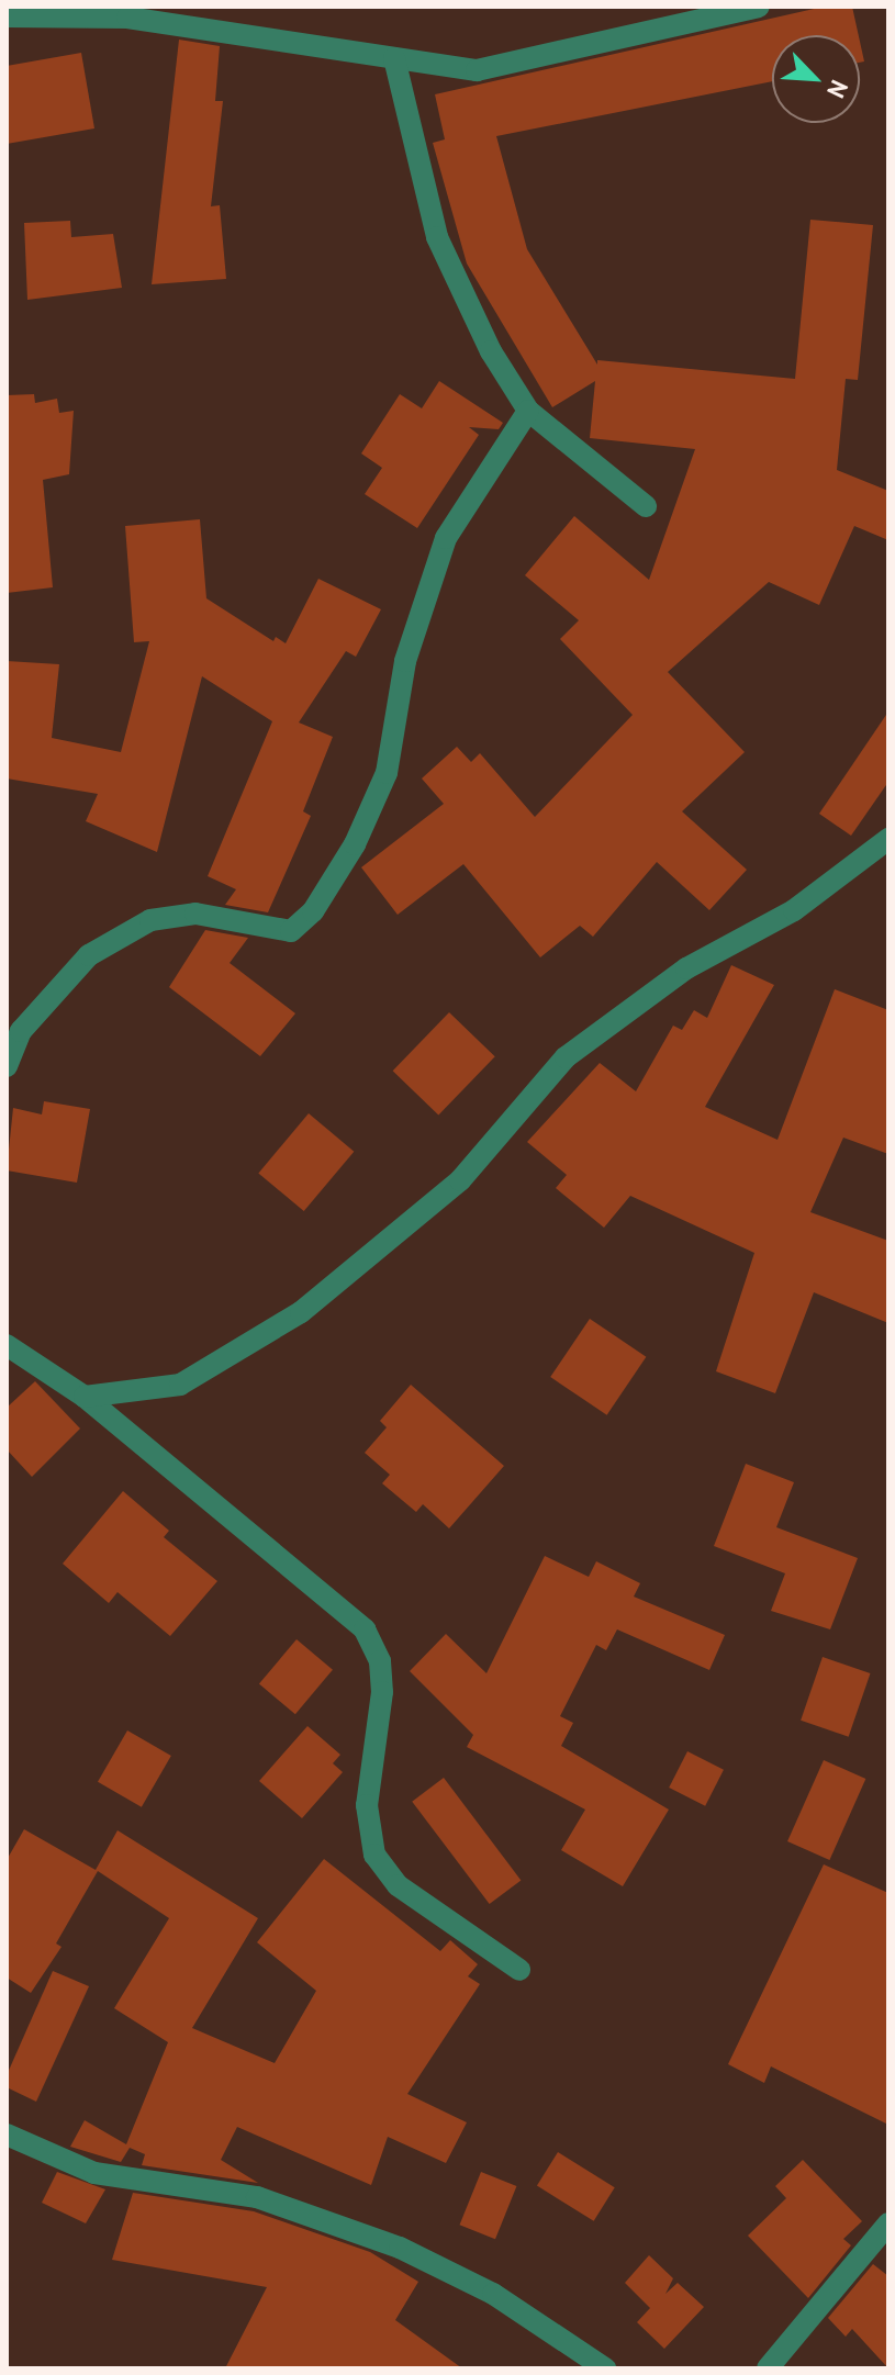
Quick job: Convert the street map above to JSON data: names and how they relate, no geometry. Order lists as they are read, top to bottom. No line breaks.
{"north":"bottom right"}
